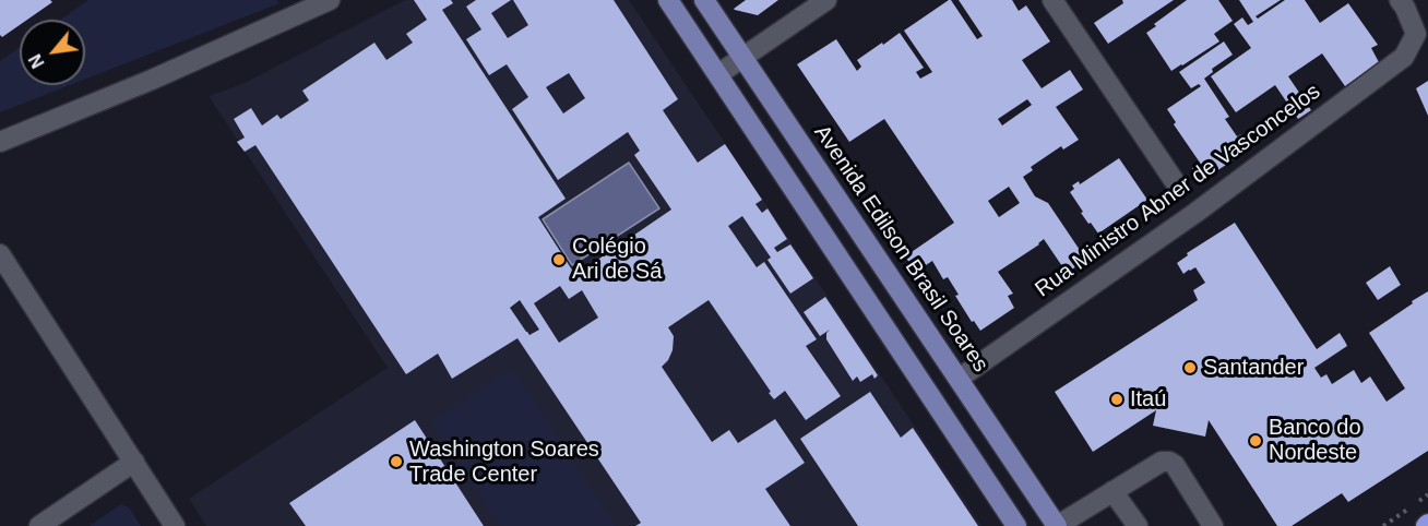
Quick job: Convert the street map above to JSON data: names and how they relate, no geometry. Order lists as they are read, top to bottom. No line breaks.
{"streets":{"main road":["Avenida Edilson Brasil Soares"],"street":["Rua Ministro Abner de Vasconcelos"]},"crossings":[["Rua Ministro Abner de Vasconcelos","Avenida Edilson Brasil Soares"]],"places":["Colégio Ari de Sá","Santander","Itaú","Banco do Nordeste","Washington Soares Trade Center"],"north":"bottom left"}
